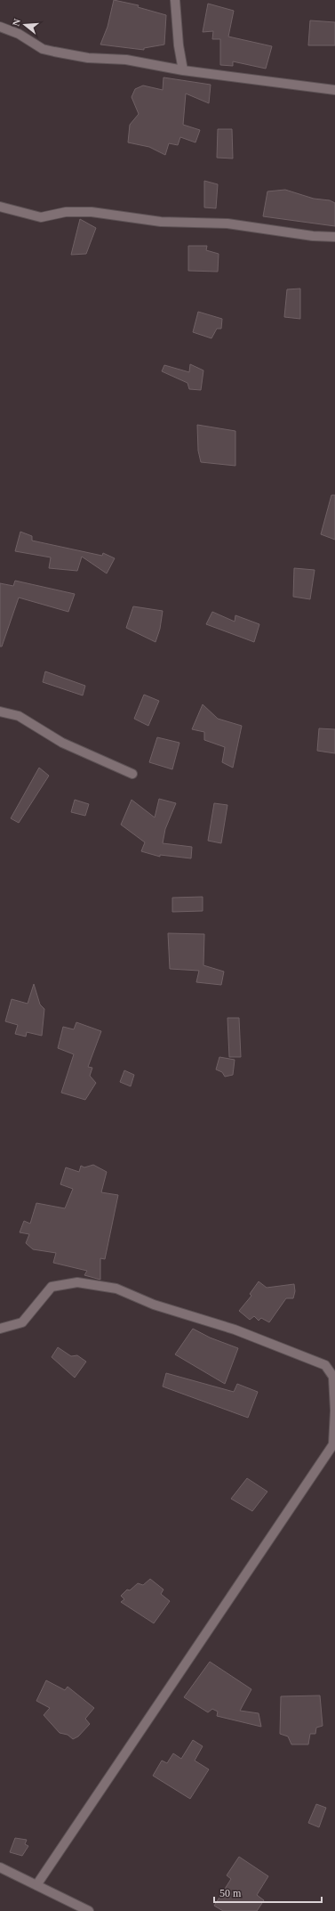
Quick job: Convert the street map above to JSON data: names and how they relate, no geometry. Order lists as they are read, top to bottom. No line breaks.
{"scale_bar":"50 m","north":"left"}
